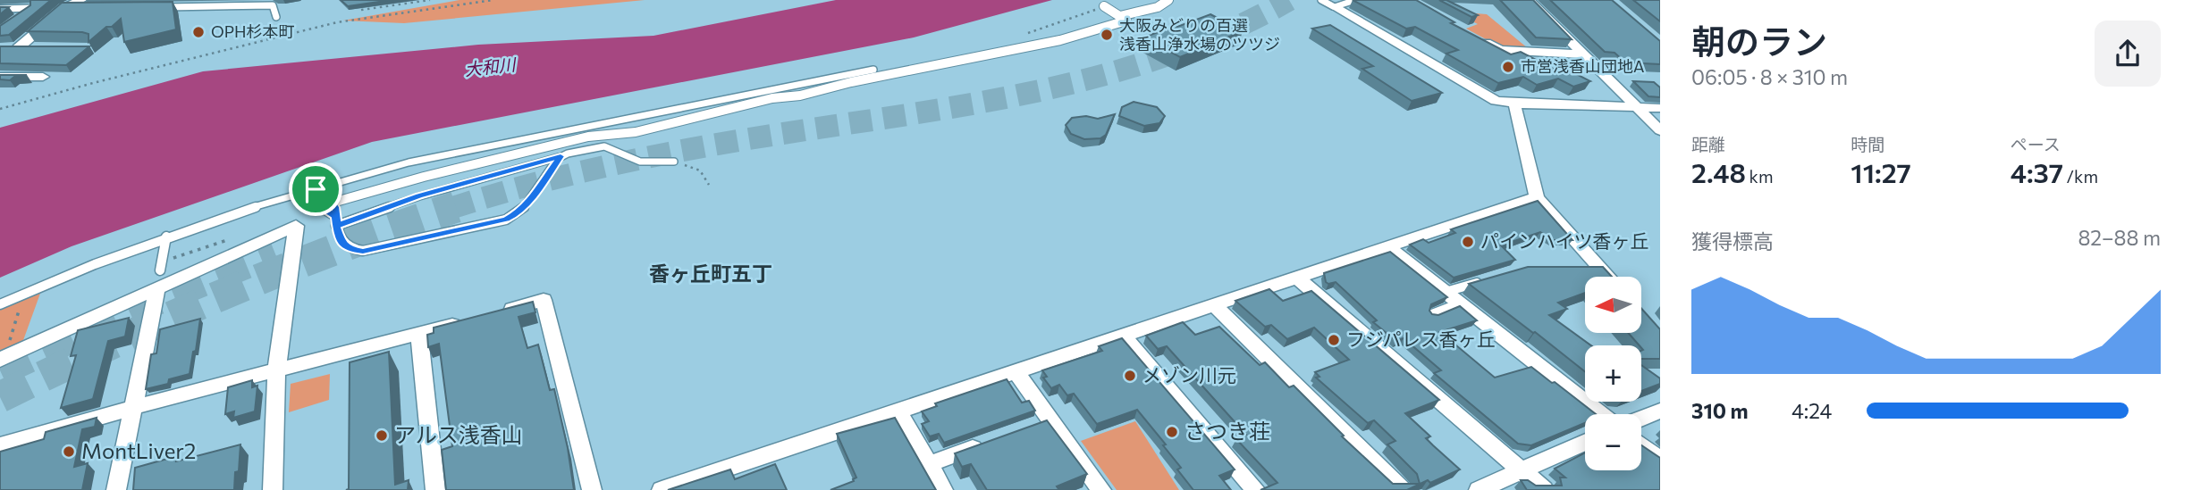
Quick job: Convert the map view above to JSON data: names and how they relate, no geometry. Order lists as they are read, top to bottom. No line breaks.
{"districts":["香ヶ丘町五丁"],"water":["大和川"],"places":["OPH杉本町","大阪みどりの百選 浅香山浄水場のツツジ","市営浅香山団地A","パインハイツ香ヶ丘","フジパレス香ヶ丘","メゾン川元","さつき荘","アルス浅香山","MontLiver2"],"north":"left","page":{"heading":["朝のラン","06:05 · 8 × 310 m"],"stats":[["距離","2.48 km"],["時間","11:27"],["ペース","4:37 /km"]],"chart":["獲得標高","82–88 m"],"map_buttons":["+","−"],"list":[{"name":"310 m","note":"4:24"}]}}
